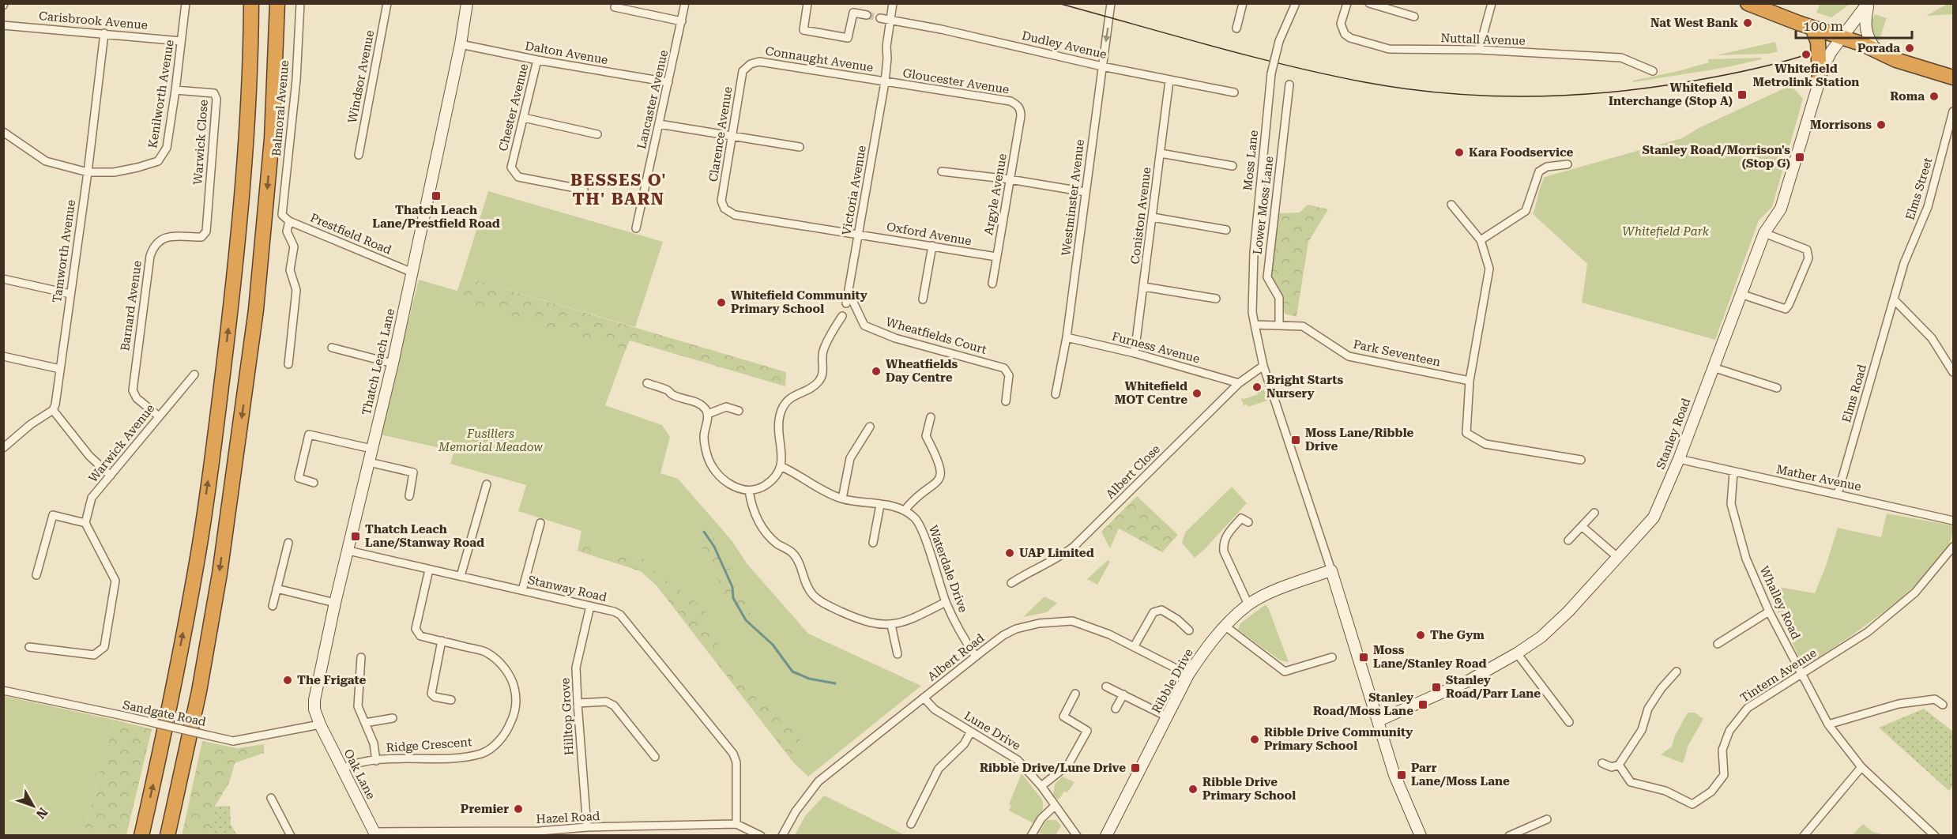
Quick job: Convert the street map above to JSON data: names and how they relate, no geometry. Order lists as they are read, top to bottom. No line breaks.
{"streets":{"street":["Carisbrook Avenue","Nuttall Avenue","Dudley Avenue","Dalton Avenue","Connaught Avenue","Windsor Avenue","Gloucester Avenue","Kenilworth Avenue","Lancaster Avenue","Chester Avenue","Balmoral Avenue","Clarence Avenue","Warwick Close","Moss Lane","Elms Street","Victoria Avenue","Argyle Avenue","Westminster Avenue","Lower Moss Lane","Coniston Avenue","Prestfield Road","Oxford Avenue","Tamworth Avenue","Barnard Avenue","Wheatfields Court","Furness Avenue","Park Seventeen","Thatch Leach Lane","Elms Road","Stanley Road","Warwick Avenue","Albert Close","Mather Avenue","Waterdale Drive","Stanway Road","Whalley Road","Albert Road","Tintern Avenue","Ribble Drive","Sandgate Road","Hilltop Grove","Lune Drive","Ridge Crescent","Oak Lane","Hazel Road"]},"crossings":[["Carisbrook Avenue","Kenilworth Avenue"],["Carisbrook Avenue","Tamworth Avenue"],["Dudley Avenue","Victoria Avenue"],["Dudley Avenue","Westminster Avenue"],["Dudley Avenue","Coniston Avenue"],["Dalton Avenue","Lancaster Avenue"],["Dalton Avenue","Chester Avenue"],["Dalton Avenue","Thatch Leach Lane"],["Connaught Avenue","Gloucester Avenue"],["Connaught Avenue","Clarence Avenue"],["Connaught Avenue","Victoria Avenue"],["Gloucester Avenue","Victoria Avenue"],["Gloucester Avenue","Argyle Avenue"],["Kenilworth Avenue","Warwick Close"],["Kenilworth Avenue","Tamworth Avenue"],["Balmoral Avenue","Prestfield Road"],["Clarence Avenue","Oxford Avenue"],["Warwick Close","Barnard Avenue"],["Moss Lane","Park Seventeen"],["Elms Street","Elms Road"],["Victoria Avenue","Oxford Avenue"],["Victoria Avenue","Wheatfields Court"],["Argyle Avenue","Oxford Avenue"],["Westminster Avenue","Furness Avenue"],["Lower Moss Lane","Park Seventeen"],["Coniston Avenue","Furness Avenue"],["Prestfield Road","Thatch Leach Lane"],["Barnard Avenue","Warwick Avenue"],["Furness Avenue","Albert Close"],["Thatch Leach Lane","Stanway Road"],["Thatch Leach Lane","Sandgate Road"],["Thatch Leach Lane","Oak Lane"],["Elms Road","Mather Avenue"],["Stanley Road","Mather Avenue"],["Mather Avenue","Whalley Road"],["Waterdale Drive","Albert Road"],["Stanway Road","Hilltop Grove"],["Stanway Road","Ridge Crescent"],["Stanway Road","Hazel Road"],["Whalley Road","Tintern Avenue"],["Albert Road","Ribble Drive"],["Albert Road","Lune Drive"],["Sandgate Road","Oak Lane"],["Hilltop Grove","Hazel Road"],["Ridge Crescent","Oak Lane"],["Oak Lane","Hazel Road"]],"districts":["BESSES O' TH' BARN"],"parks":["Whitefield Park","Fusiliers Memorial Meadow"],"places":{"other":["Nat West Bank","Porada","Whitefield Metrolink Station","Roma","Morrisons","Kara Foodservice","Whitefield Community Primary School","Wheatfields Day Centre","Bright Starts Nursery","Whitefield MOT Centre","UAP Limited","The Gym","The Frigate","Ribble Drive Community Primary School","Ribble Drive Primary School","Premier"],"transit":["Whitefield Interchange (Stop A)","Stanley Road/Morrison's (Stop G)","Thatch Leach Lane/Prestfield Road","Moss Lane/Ribble Drive","Thatch Leach Lane/Stanway Road","Moss Lane/Stanley Road","Stanley Road/Parr Lane","Stanley Road/Moss Lane","Ribble Drive/Lune Drive","Parr Lane/Moss Lane"]},"scale_bar":"100 m","north":"bottom right"}
